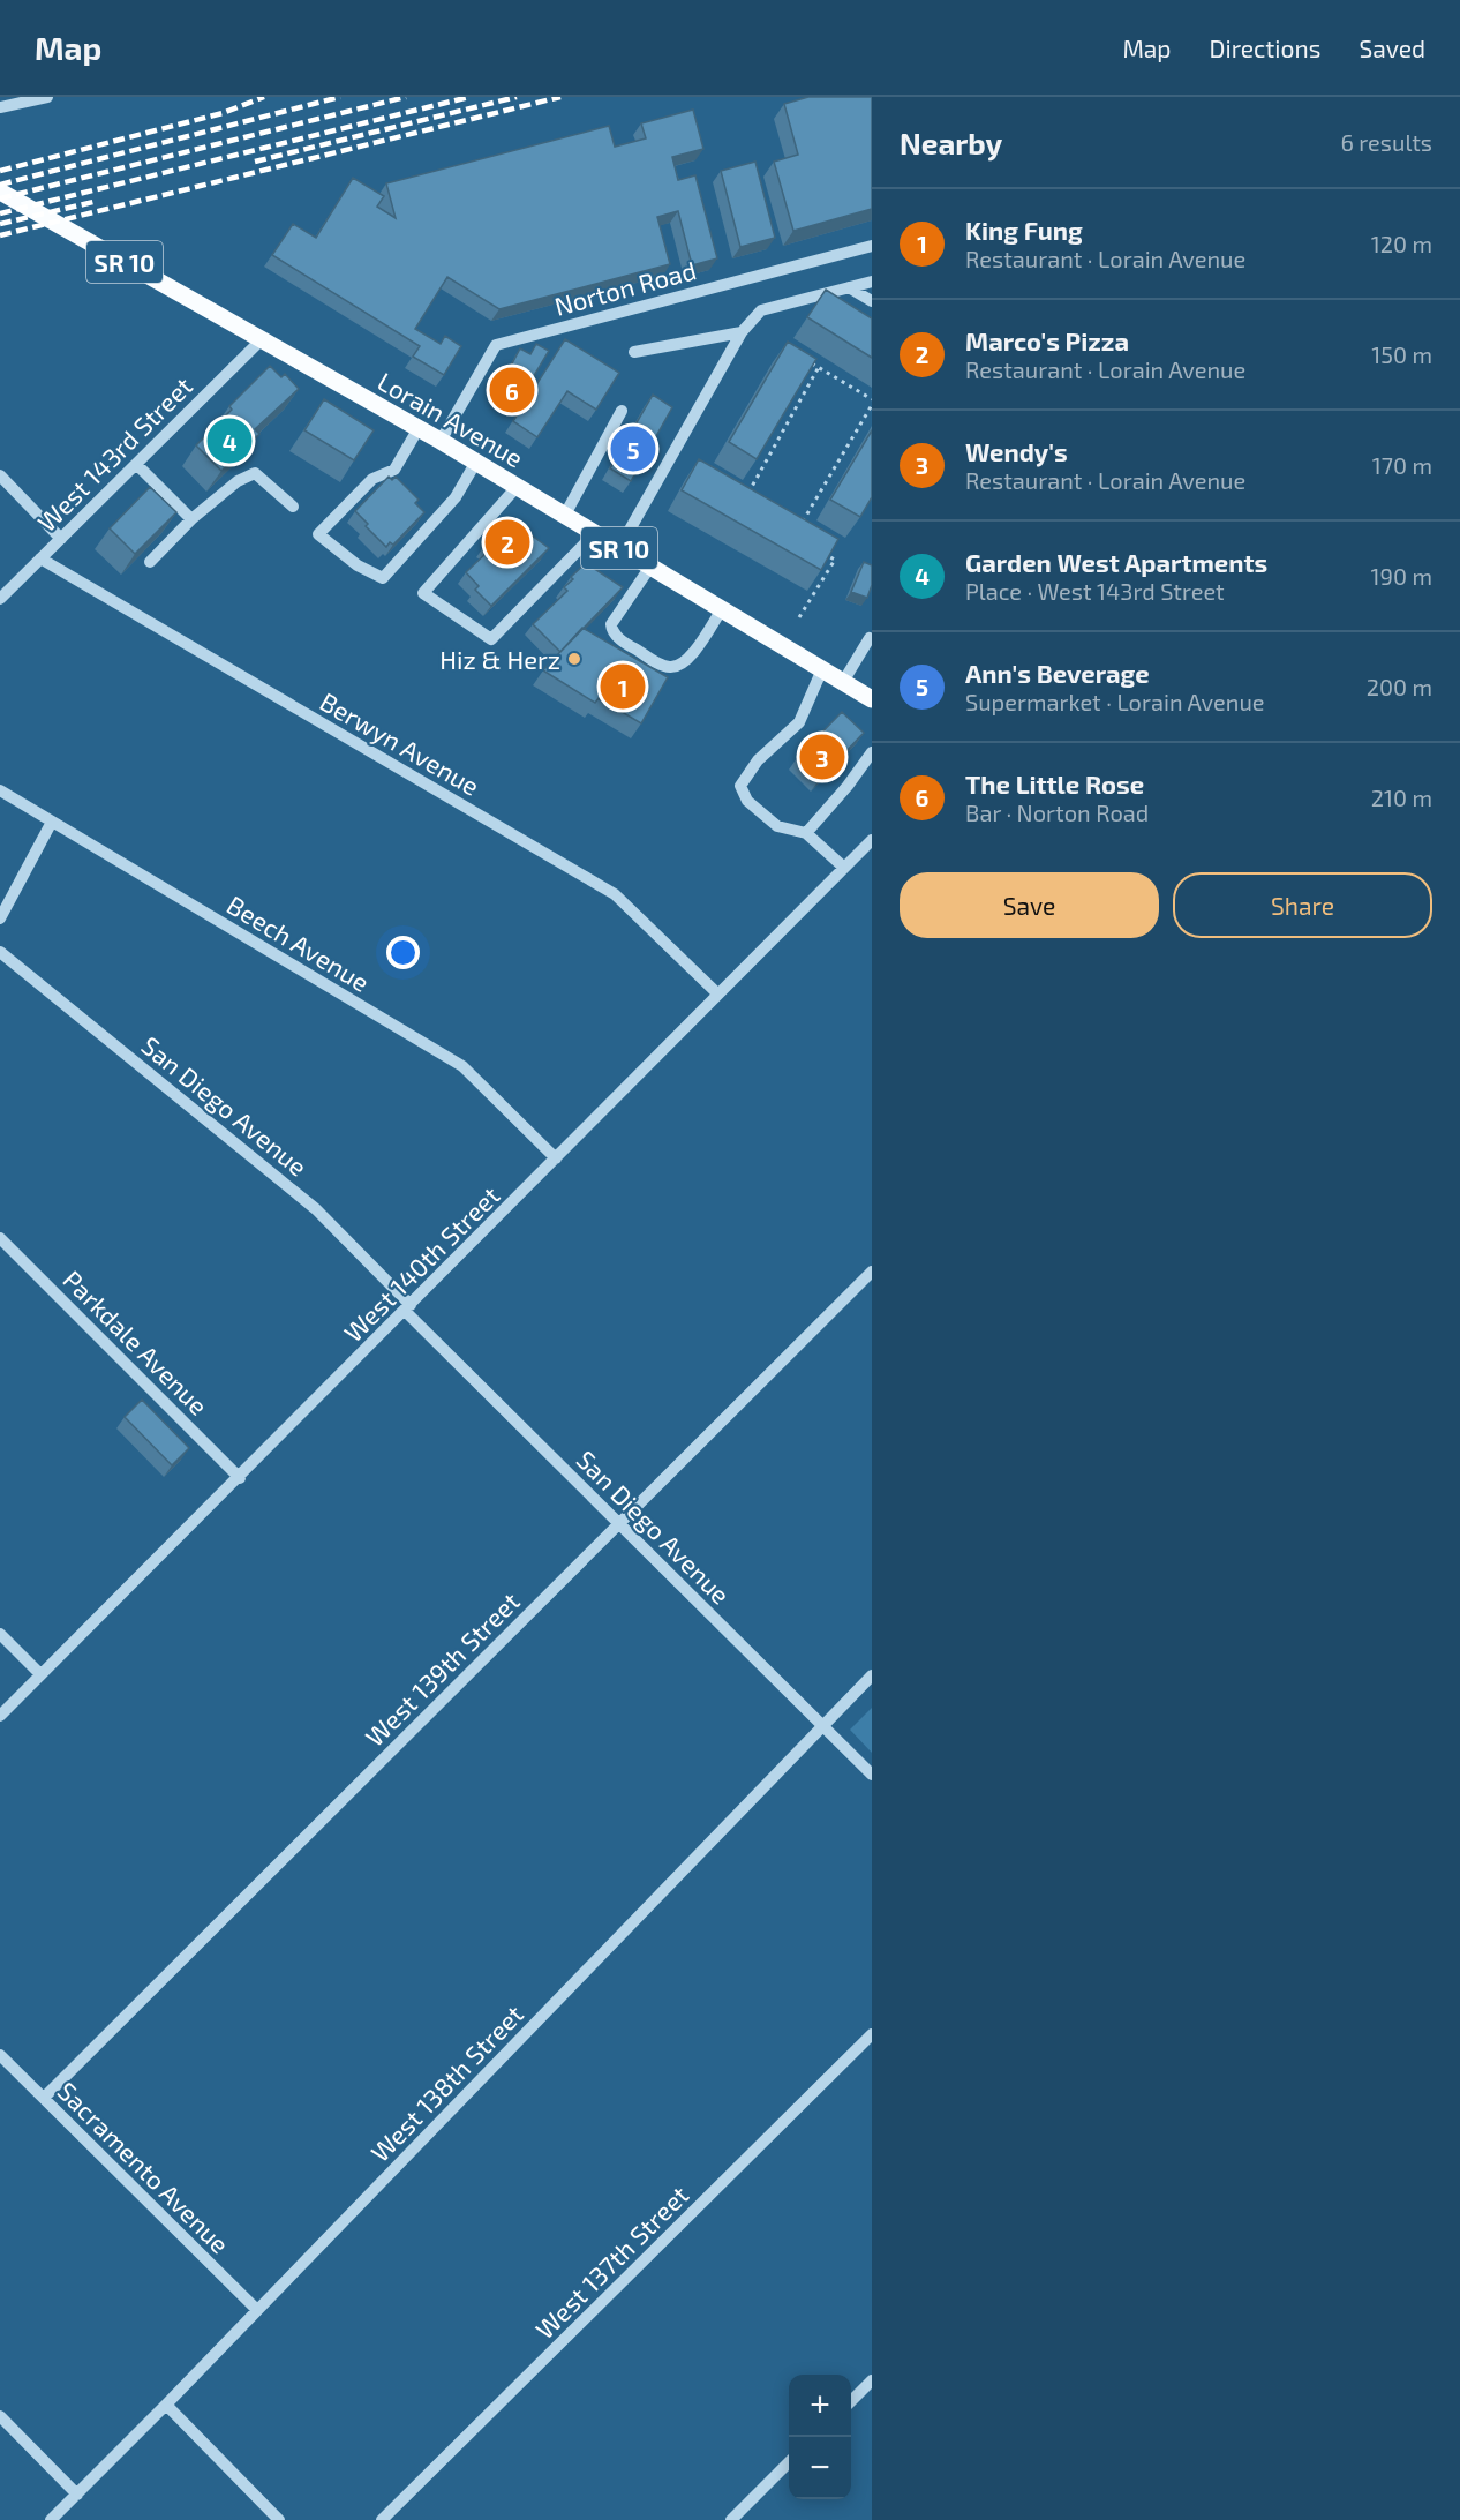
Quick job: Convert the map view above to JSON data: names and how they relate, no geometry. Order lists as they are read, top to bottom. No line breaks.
{"streets":{"main road":["SR 10","Lorain Avenue"],"street":["Norton Road","West 143rd Street","Berwyn Avenue","Beech Avenue","San Diego Avenue","West 140th Street","Parkdale Avenue","West 139th Street","West 138th Street","Sacramento Avenue","West 137th Street"]},"crossings":[["Norton Road","Lorain Avenue"],["Lorain Avenue","West 143rd Street"],["West 143rd Street","Berwyn Avenue"],["Berwyn Avenue","West 140th Street"],["Beech Avenue","West 140th Street"],["San Diego Avenue","West 140th Street"],["San Diego Avenue","West 139th Street"],["San Diego Avenue","West 138th Street"],["West 140th Street","Parkdale Avenue"],["West 139th Street","Sacramento Avenue"],["West 138th Street","Sacramento Avenue"]],"places":["Hiz & Herz"],"page":{"header":"Map","nav":["Map","Directions","Saved"],"heading":["Nearby","6 results"],"list":[{"mark":"1","name":"King Fung","note":"Restaurant · Lorain Avenue","value":"120 m"},{"mark":"2","name":"Marco's Pizza","note":"Restaurant · Lorain Avenue","value":"150 m"},{"mark":"3","name":"Wendy's","note":"Restaurant · Lorain Avenue","value":"170 m"},{"mark":"4","name":"Garden West Apartments","note":"Place · West 143rd Street","value":"190 m"},{"mark":"5","name":"Ann's Beverage","note":"Supermarket · Lorain Avenue","value":"200 m"},{"mark":"6","name":"The Little Rose","note":"Bar · Norton Road","value":"210 m"}],"pins":["6","4","5","2","1","3"],"buttons":["Save","Share"],"map_buttons":["+","−"]}}
